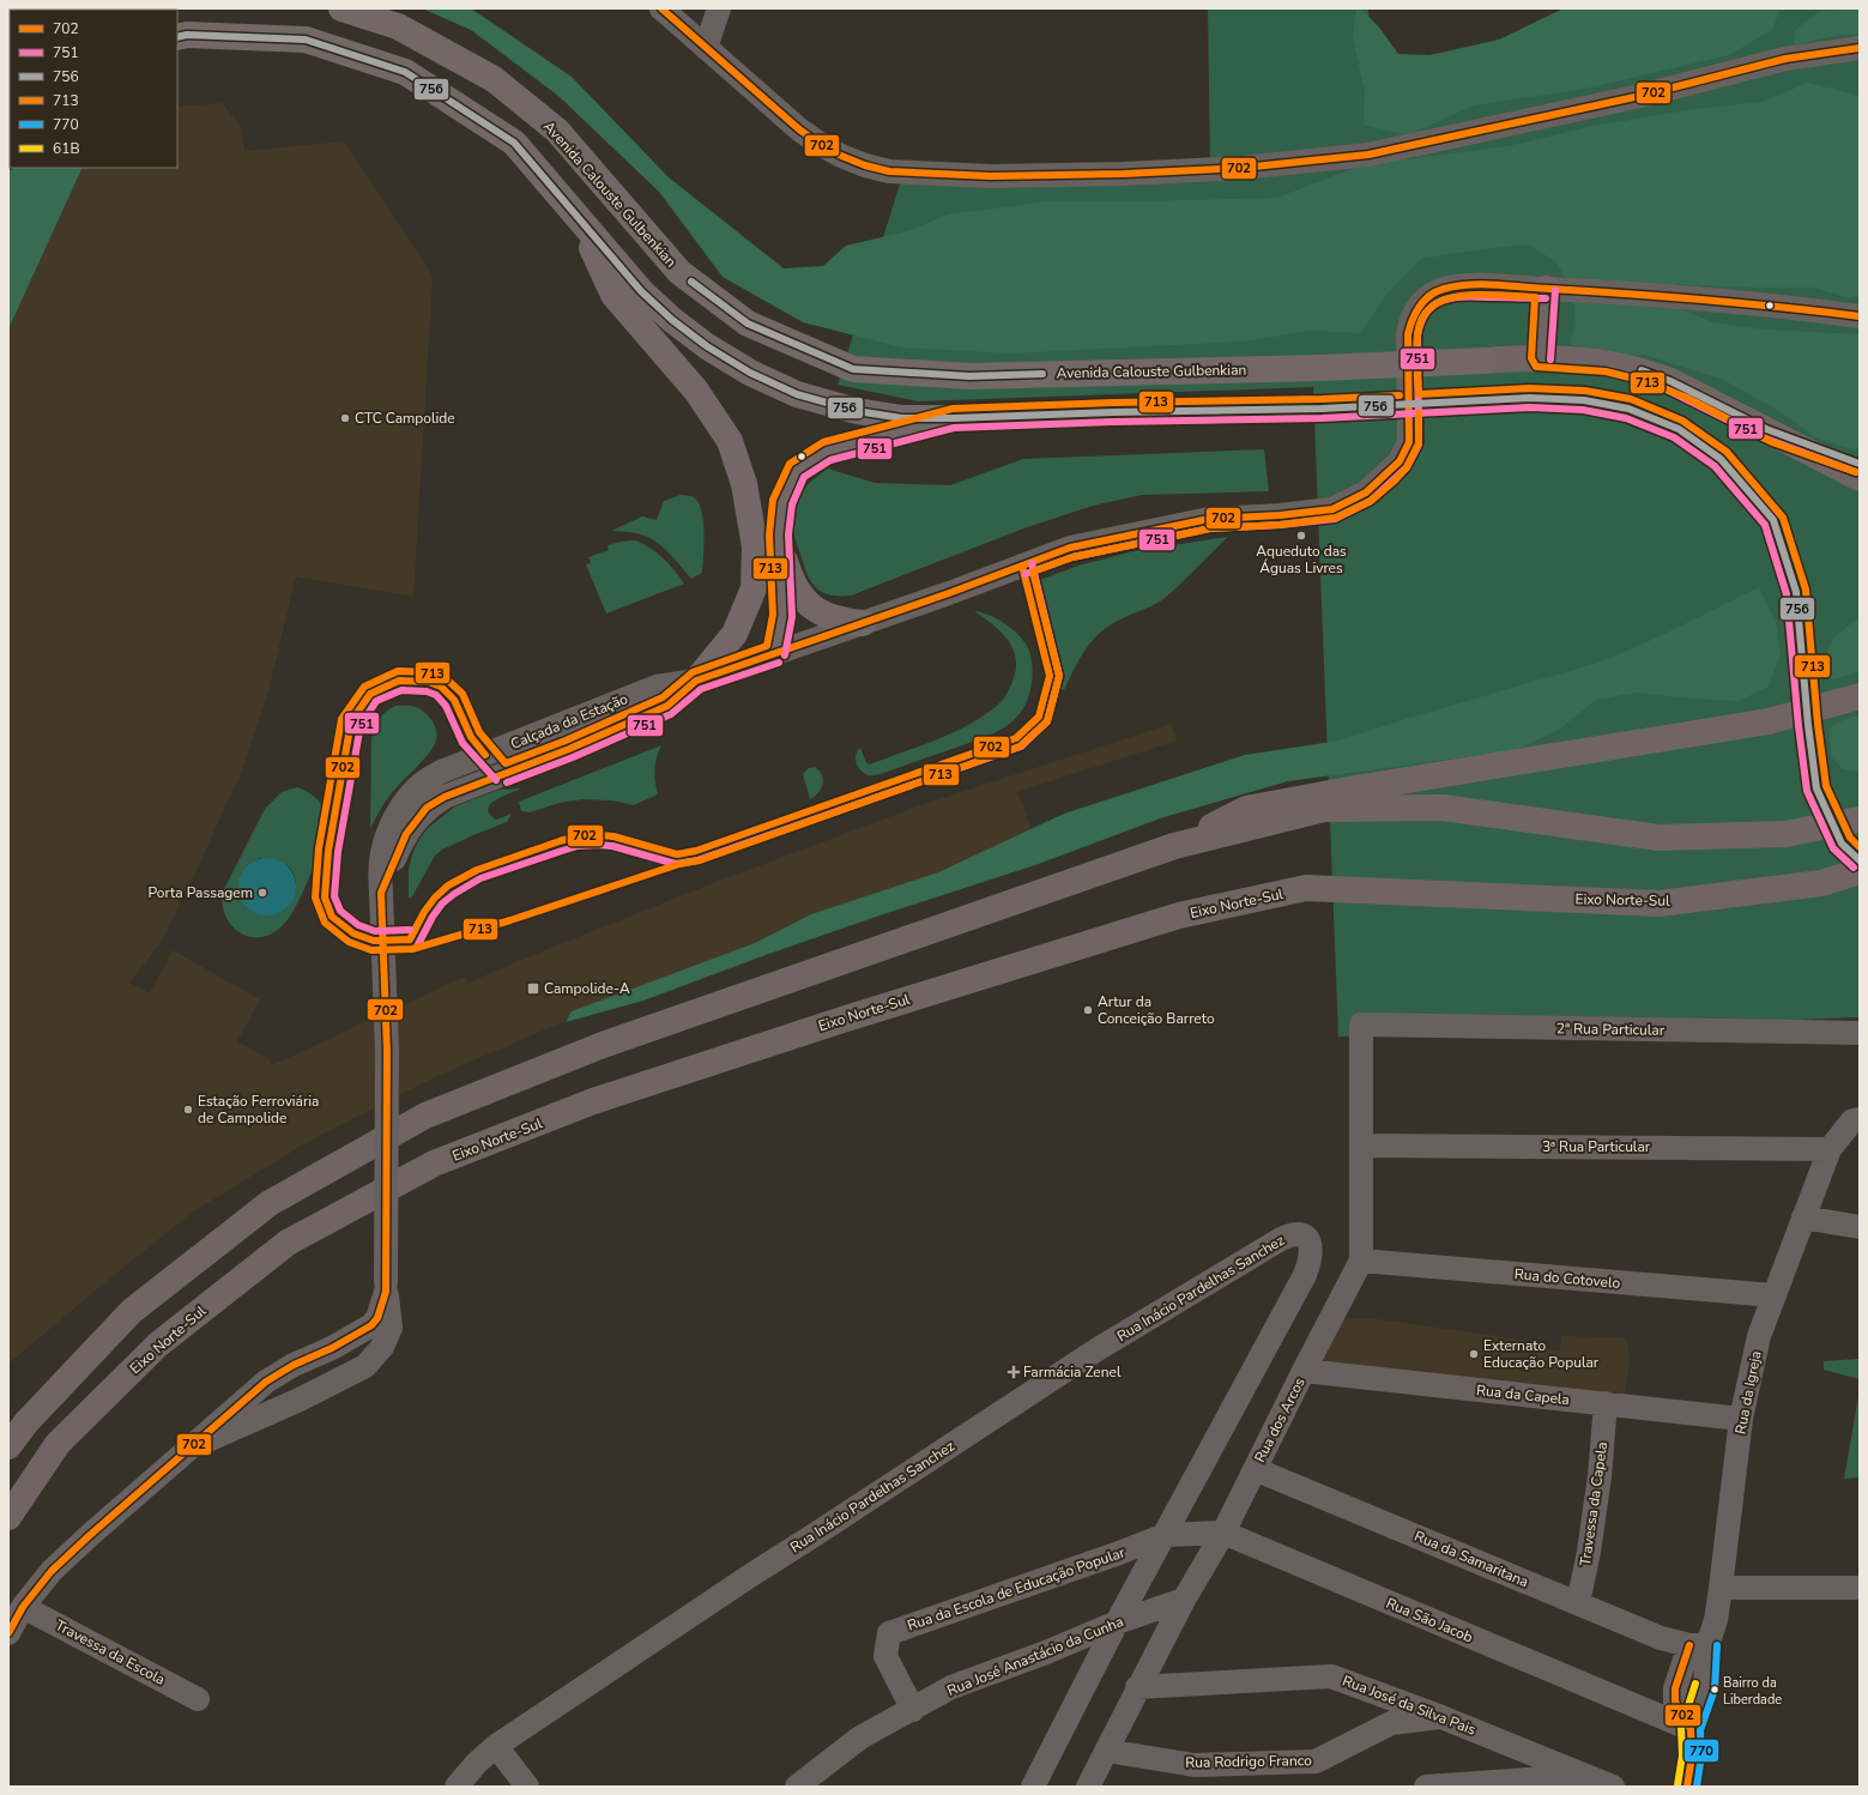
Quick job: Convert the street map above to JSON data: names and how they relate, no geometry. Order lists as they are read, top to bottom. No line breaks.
{"streets":{"highway":["Eixo Norte-Sul"],"main road":["Avenida Calouste Gulbenkian"],"street":["Calçada da Estação","2ª Rua Particular","3ª Rua Particular","Rua do Cotovelo","Rua Inácio Pardelhas Sanchez","Rua da Igreja","Rua da Capela","Rua dos Arcos","Travessa da Capela","Rua da Samaritana","Rua da Escola de Educação Popular","Rua São Jacob","Travessa da Escola","Rua José Anastácio da Cunha","Rua José da Silva Pais","Rua Rodrigo Franco"]},"crossings":[["2ª Rua Particular","Rua dos Arcos"],["3ª Rua Particular","Rua da Igreja"],["3ª Rua Particular","Rua dos Arcos"],["Rua do Cotovelo","Rua da Igreja"],["Rua do Cotovelo","Rua dos Arcos"],["Rua Inácio Pardelhas Sanchez","Rua da Escola de Educação Popular"],["Rua Inácio Pardelhas Sanchez","Rua São Jacob"],["Rua da Igreja","Rua da Capela"],["Rua da Igreja","Rua da Samaritana"],["Rua da Igreja","Rua São Jacob"],["Rua da Capela","Rua dos Arcos"],["Rua da Capela","Travessa da Capela"],["Rua dos Arcos","Rua da Samaritana"],["Rua dos Arcos","Rua São Jacob"],["Rua dos Arcos","Rua José Anastácio da Cunha"],["Rua dos Arcos","Rua José da Silva Pais"],["Rua dos Arcos","Rua Rodrigo Franco"],["Travessa da Capela","Rua da Samaritana"],["Rua da Escola de Educação Popular","Rua São Jacob"],["Rua da Escola de Educação Popular","Rua José Anastácio da Cunha"],["Rua José da Silva Pais","Rua Rodrigo Franco"]],"places":{"other":["CTC Campolide","Aqueduto das Águas Livres","Porta Passagem","Artur da Conceição Barreto","Estação Ferroviária de Campolide","Externato Educação Popular","Bairro da Liberdade"],"transit":["Campolide-A"],"health":["Farmácia Zenel"]},"lines":["transit line 702","transit line 756","transit line 751","transit line 713","transit line 770","transit line 61B"],"legend":["702","751","756","713","770","61B"]}
